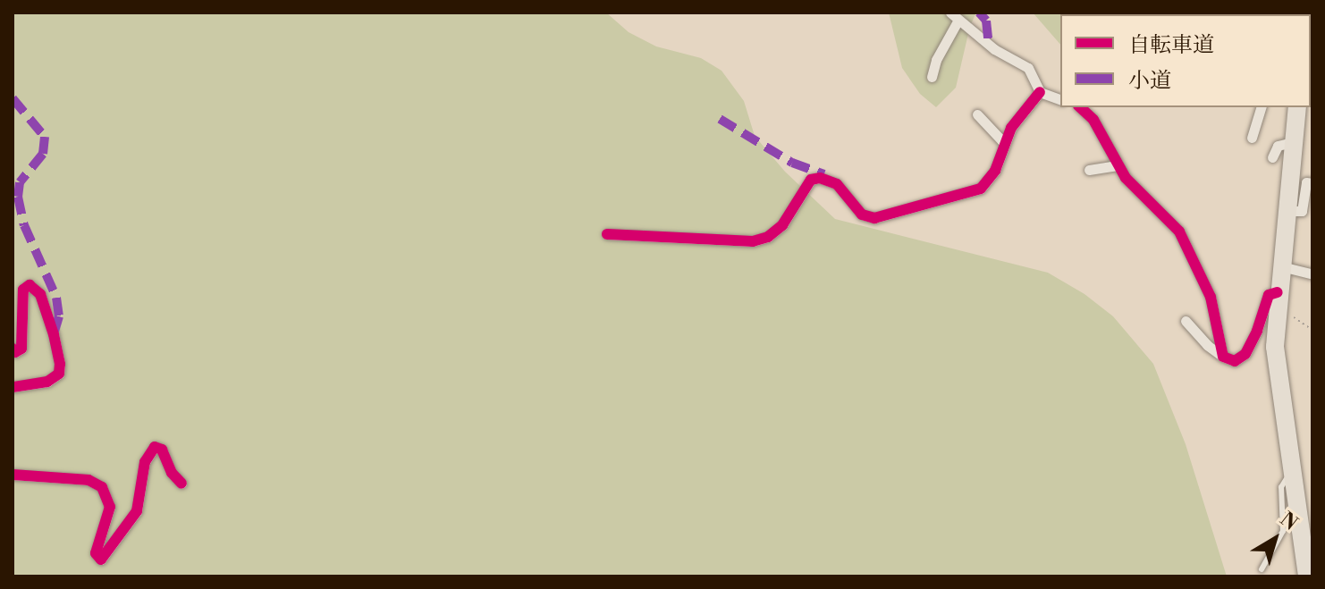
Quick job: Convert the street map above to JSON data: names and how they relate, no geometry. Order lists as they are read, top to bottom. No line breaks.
{"legend":["自転車道","小道"],"north":"top right"}
